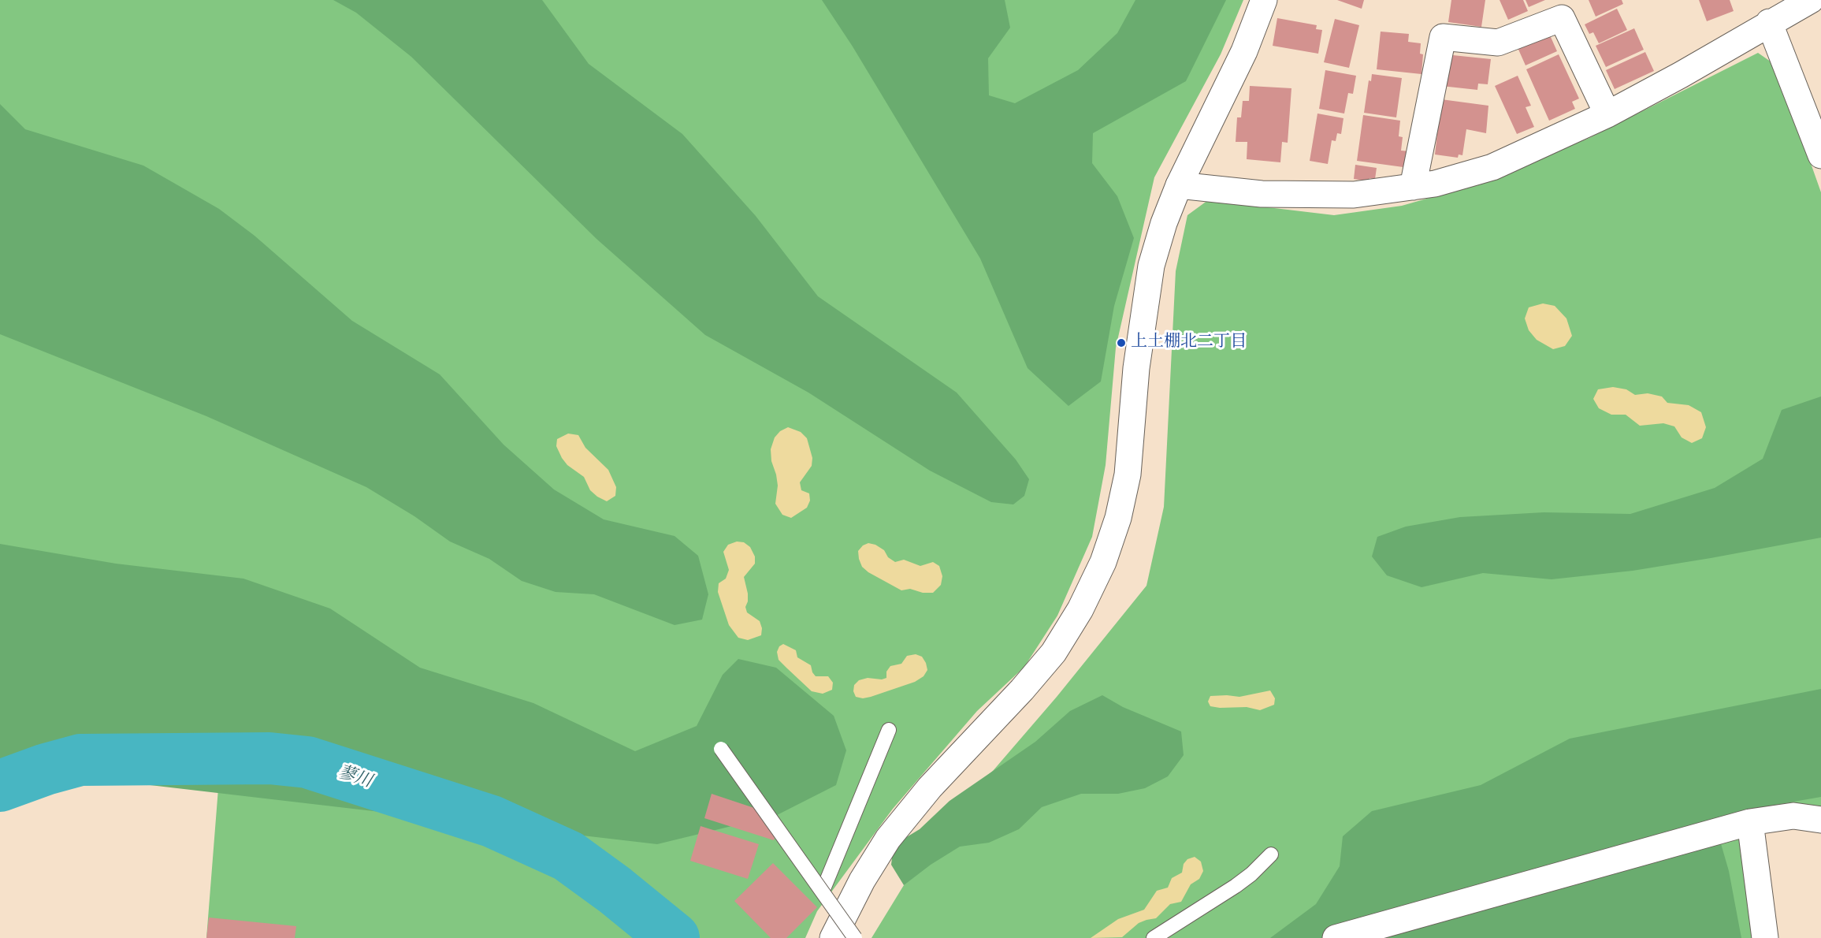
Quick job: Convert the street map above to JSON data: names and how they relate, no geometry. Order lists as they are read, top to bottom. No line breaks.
{"water":["蓼川"],"places":["上土棚北二丁目"]}
